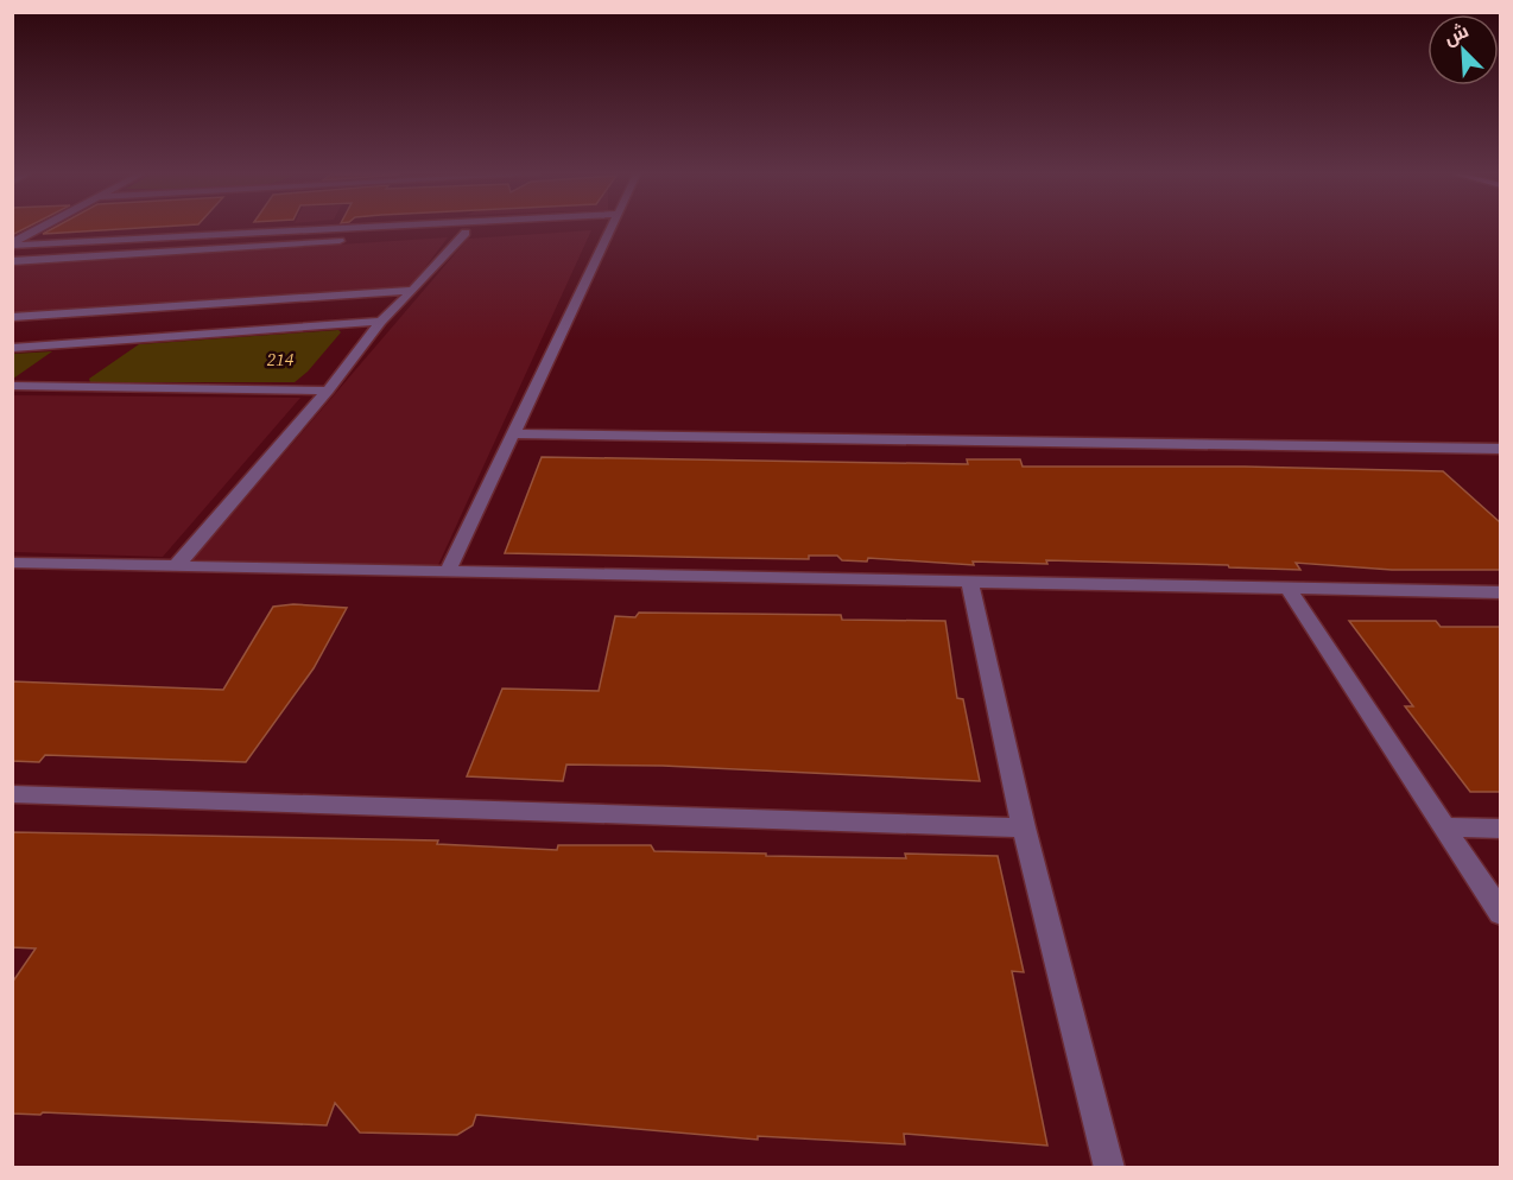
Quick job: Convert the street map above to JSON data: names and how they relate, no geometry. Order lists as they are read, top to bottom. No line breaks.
{"parks":["214"],"north":"top left"}
